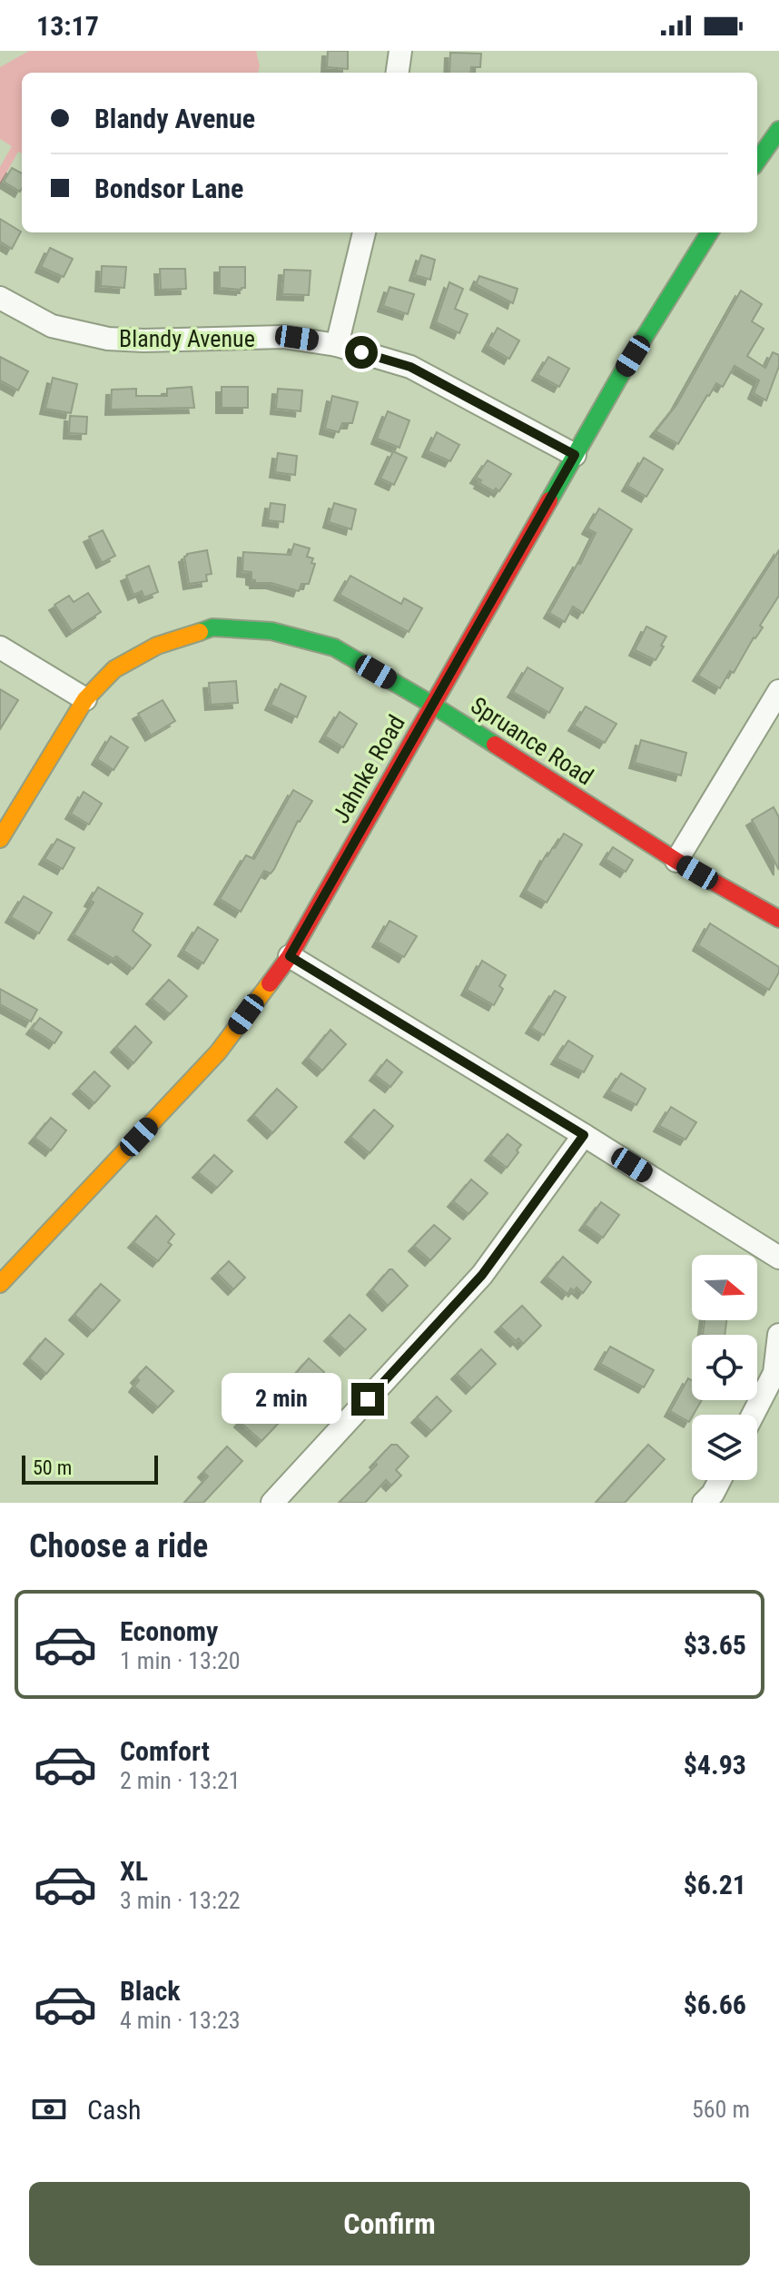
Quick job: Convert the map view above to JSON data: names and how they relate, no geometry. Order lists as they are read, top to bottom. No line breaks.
{"streets":{"main road":["Spruance Road","Jahnke Road"],"street":["Blandy Avenue"]},"crossings":[["Blandy Avenue","Jahnke Road"],["Spruance Road","Jahnke Road"]],"scale_bar":"50 m","north":"right","page":{"status":"13:17","banner":["Blandy Avenue","Bondsor Lane"],"bubble":"2 min","scale":"50 m","heading":"Choose a ride","list":[{"name":"Economy","note":"1 min · 13:20","value":"$3.65"},{"name":"Comfort","note":"2 min · 13:21","value":"$4.93"},{"name":"XL","note":"3 min · 13:22","value":"$6.21"},{"name":"Black","note":"4 min · 13:23","value":"$6.66"}],"pay":["Cash","560 m"],"buttons":"Confirm"}}
